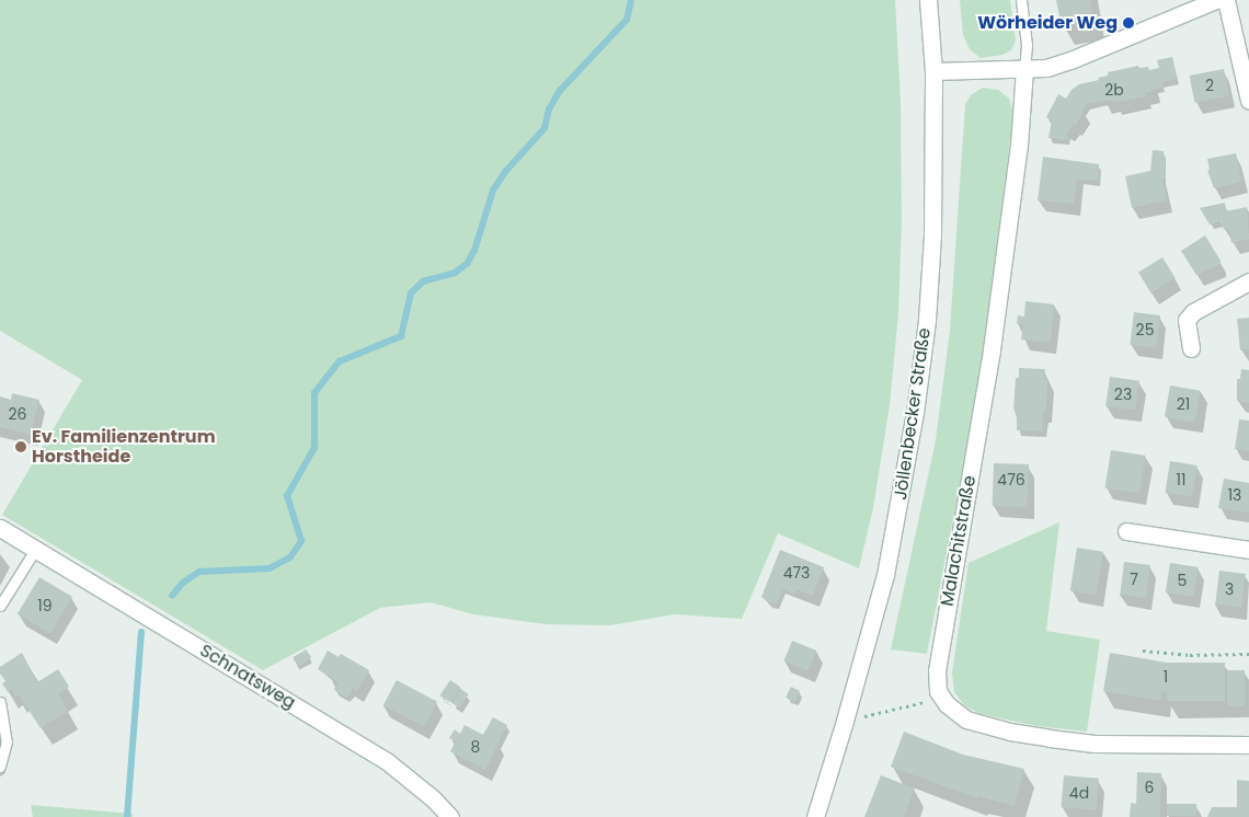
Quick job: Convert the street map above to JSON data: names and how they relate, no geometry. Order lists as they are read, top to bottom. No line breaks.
{"streets":{"street":["Jöllenbecker Straße","Malachitstraße","Schnatsweg"]},"places":["Wörheider Weg","Ev. Familienzentrum Horstheide"],"house_numbers":["2","2b","25","23","21","26","476","11","13","473","7","5","3","19","1","8","6","4d"]}
